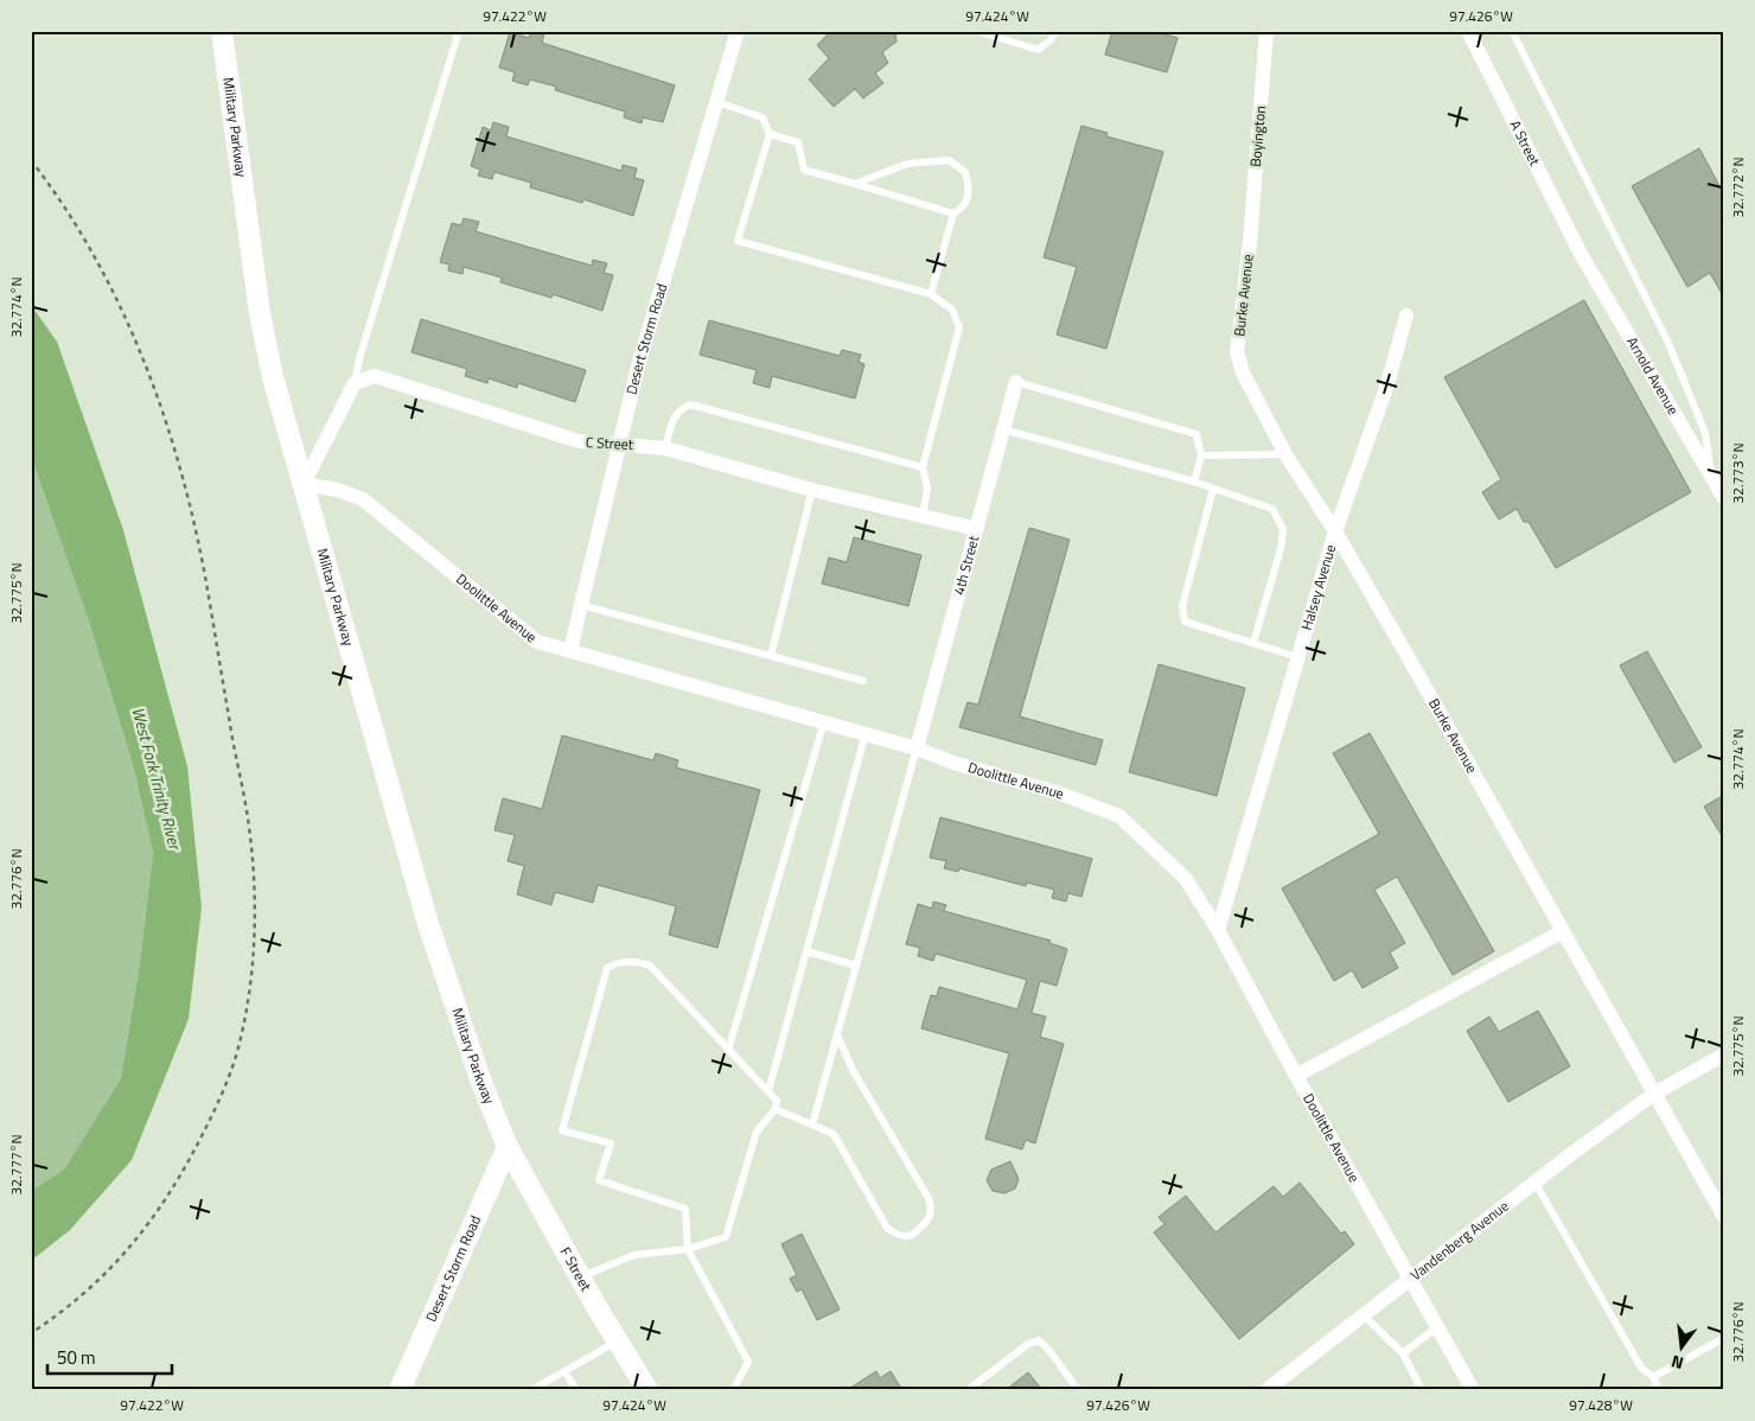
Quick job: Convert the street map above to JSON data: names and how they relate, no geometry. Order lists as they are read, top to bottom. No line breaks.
{"streets":{"street":["Military Parkway","Boyington","A Street","Burke Avenue","Desert Storm Road","Arnold Avenue","C Street","4th Street","Halsey Avenue","Doolittle Avenue","Vandenberg Avenue","F Street"]},"crossings":[["Military Parkway","Desert Storm Road"],["Military Parkway","Doolittle Avenue"],["Military Parkway","F Street"],["Boyington","Burke Avenue"],["A Street","Arnold Avenue"],["Burke Avenue","Halsey Avenue"],["Burke Avenue","Vandenberg Avenue"],["Desert Storm Road","C Street"],["Desert Storm Road","Doolittle Avenue"],["Desert Storm Road","F Street"],["C Street","4th Street"],["4th Street","Doolittle Avenue"],["Halsey Avenue","Doolittle Avenue"],["Doolittle Avenue","Vandenberg Avenue"]],"water":["West Fork Trinity River"],"scale_bar":"50 m","north":"bottom","coordinates":["97.422°W","97.424°W","97.426°W","32.772°N","32.774°N","32.773°N","32.775°N","32.776°N","32.777°N","97.428°W"]}
